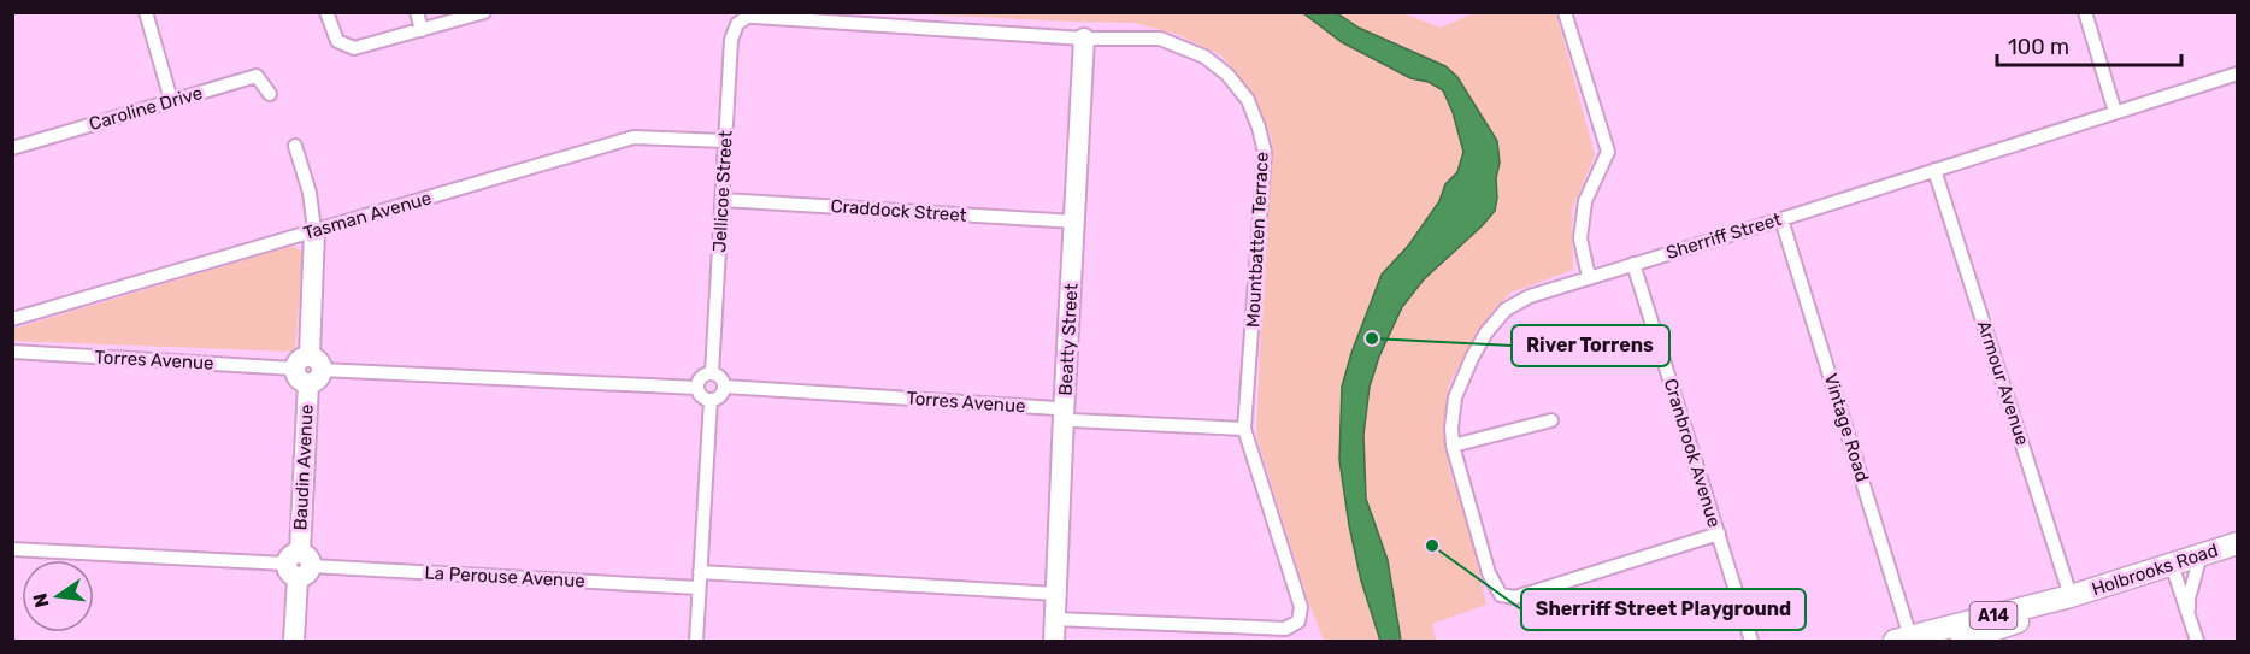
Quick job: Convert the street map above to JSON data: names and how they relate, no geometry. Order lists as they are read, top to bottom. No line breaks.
{"streets":{"main road":["Holbrooks Road","A14"],"street":["Caroline Drive","Jellicoe Street","Craddock Street","Tasman Avenue","Sherriff Street","Mountbatten Terrace","Beatty Street","Torres Avenue","Armour Avenue","Vintage Road","Cranbrook Avenue","Baudin Avenue","La Perouse Avenue"]},"crossings":[["Jellicoe Street","Craddock Street"],["Jellicoe Street","Tasman Avenue"],["Jellicoe Street","Mountbatten Terrace"],["Jellicoe Street","Torres Avenue"],["Craddock Street","Beatty Street"],["Tasman Avenue","Baudin Avenue"],["Sherriff Street","Armour Avenue"],["Sherriff Street","Vintage Road"],["Sherriff Street","Cranbrook Avenue"],["Mountbatten Terrace","Beatty Street"],["Mountbatten Terrace","Torres Avenue"],["Beatty Street","Torres Avenue"],["Torres Avenue","Baudin Avenue"],["Armour Avenue","Holbrooks Road"],["Vintage Road","Holbrooks Road"],["Baudin Avenue","La Perouse Avenue"]],"places":["River Torrens","Sherriff Street Playground"],"scale_bar":"100 m","north":"left"}
